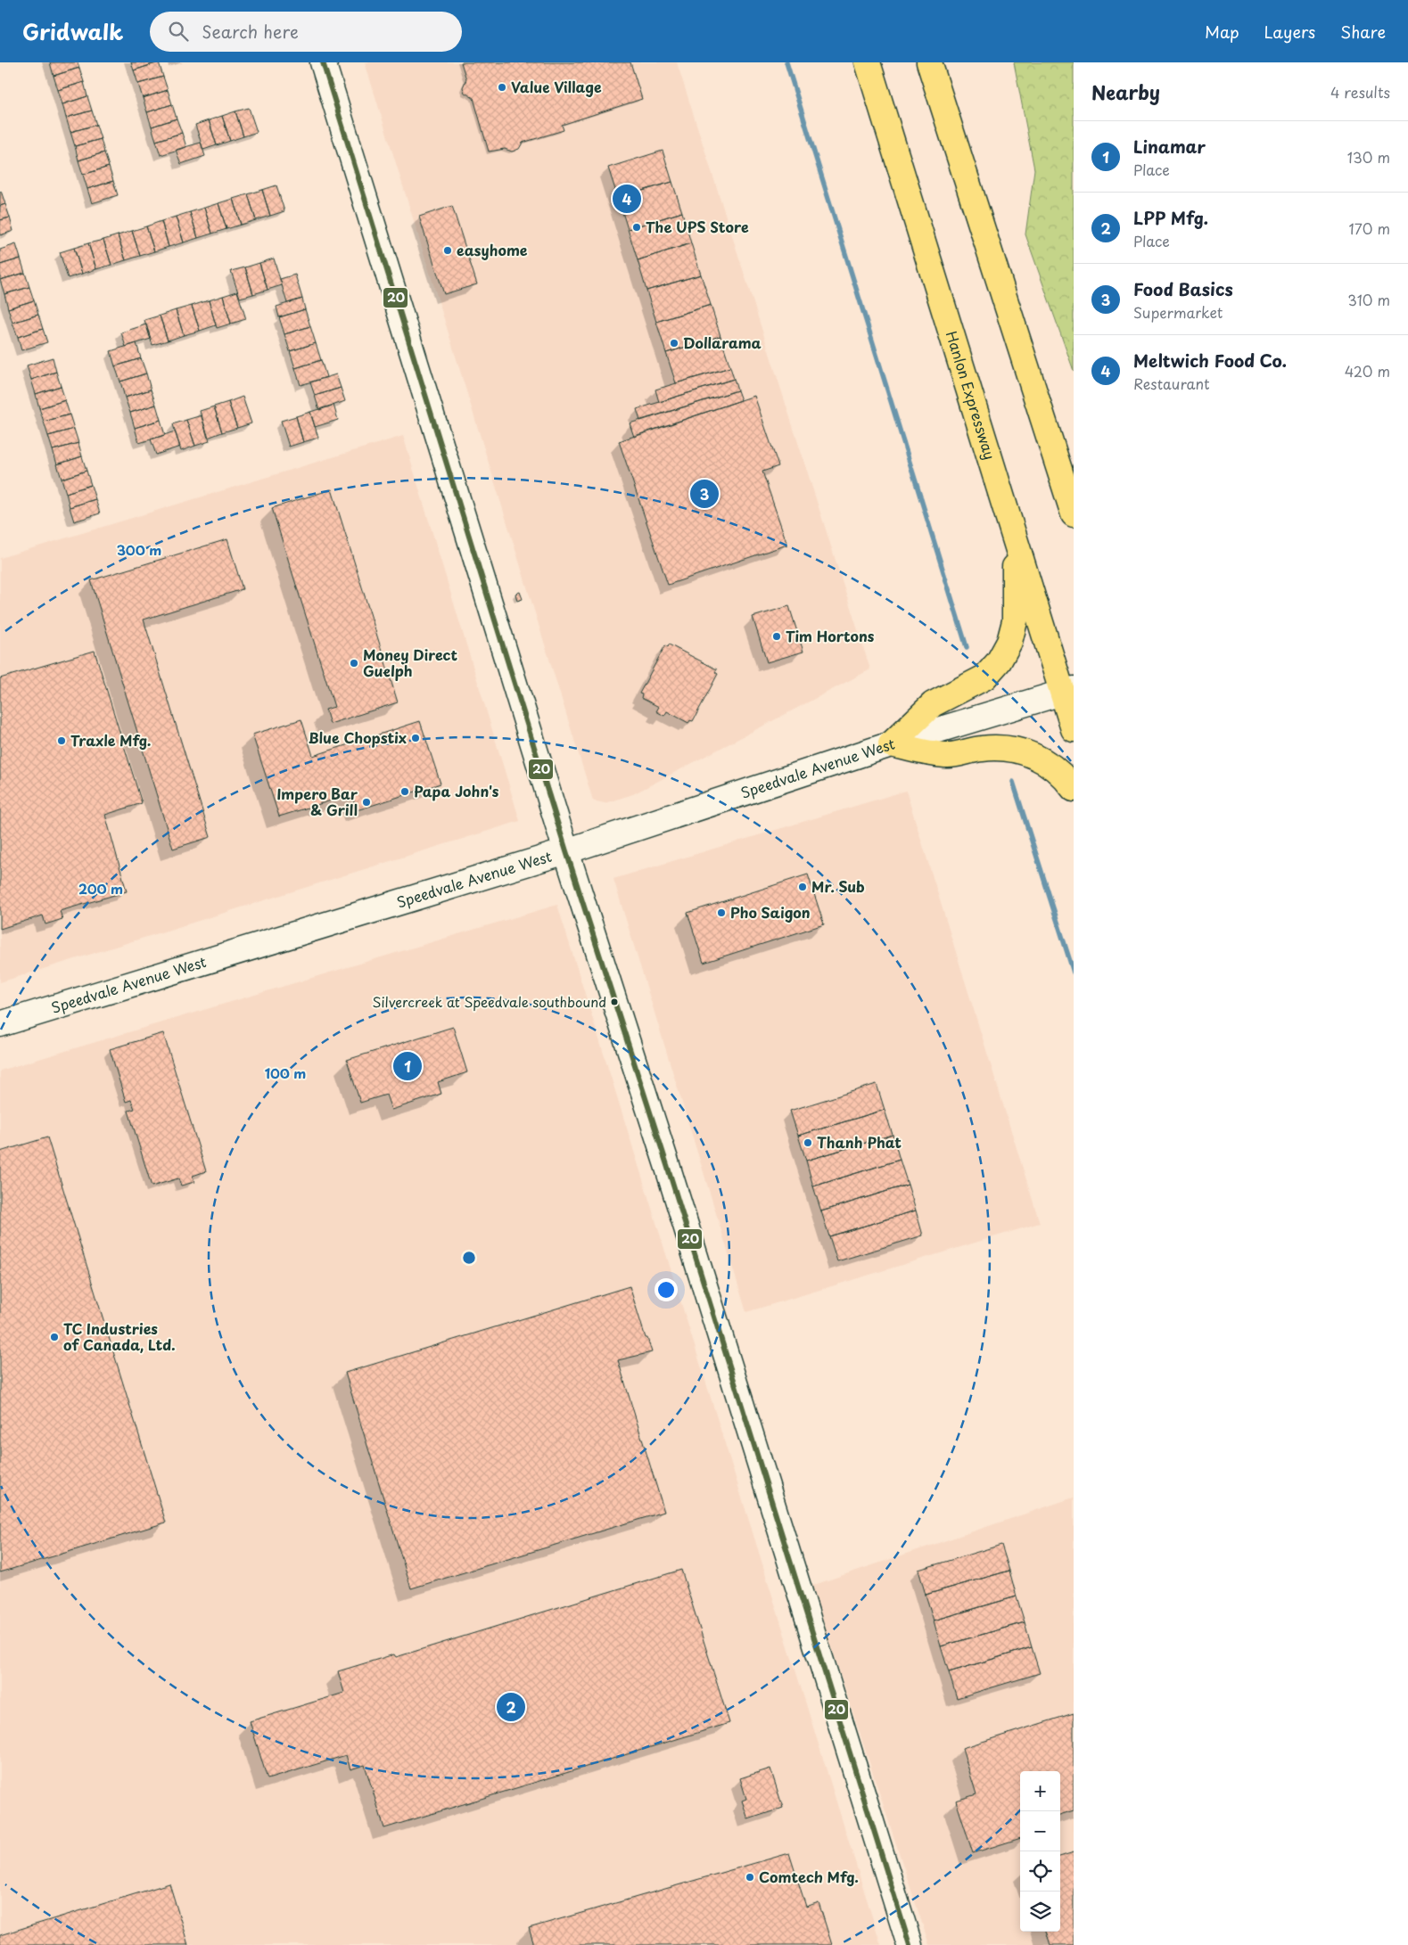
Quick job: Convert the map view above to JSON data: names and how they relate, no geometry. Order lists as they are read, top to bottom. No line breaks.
{"streets":{"highway":["Hanlon Expressway"],"main road":["Speedvale Avenue West"]},"crossings":[["Hanlon Expressway","Speedvale Avenue West"]],"places":["Value Village","The UPS Store","easyhome","Dollarama","Tim Hortons","Money Direct Guelph","Blue Chopstix","Traxle Mfg.","Papa John's","Impero Bar & Grill","Mr. Sub","Pho Saigon","Silvercreek at Speedvale southbound","Thanh Phat","TC Industries of Canada, Ltd.","Comtech Mfg."],"lines":["transit line 20"],"page":{"header":"Gridwalk","search":"Search here","nav":["Map","Layers","Share"],"heading":["Nearby","4 results"],"list":[{"mark":"1","name":"Linamar","note":"Place","value":"130 m"},{"mark":"2","name":"LPP Mfg.","note":"Place","value":"170 m"},{"mark":"3","name":"Food Basics","note":"Supermarket","value":"310 m"},{"mark":"4","name":"Meltwich Food Co.","note":"Restaurant","value":"420 m"}],"pins":["4","3","1","2"],"map_buttons":["+","−"]},"rings":["300 m","200 m","100 m"]}
